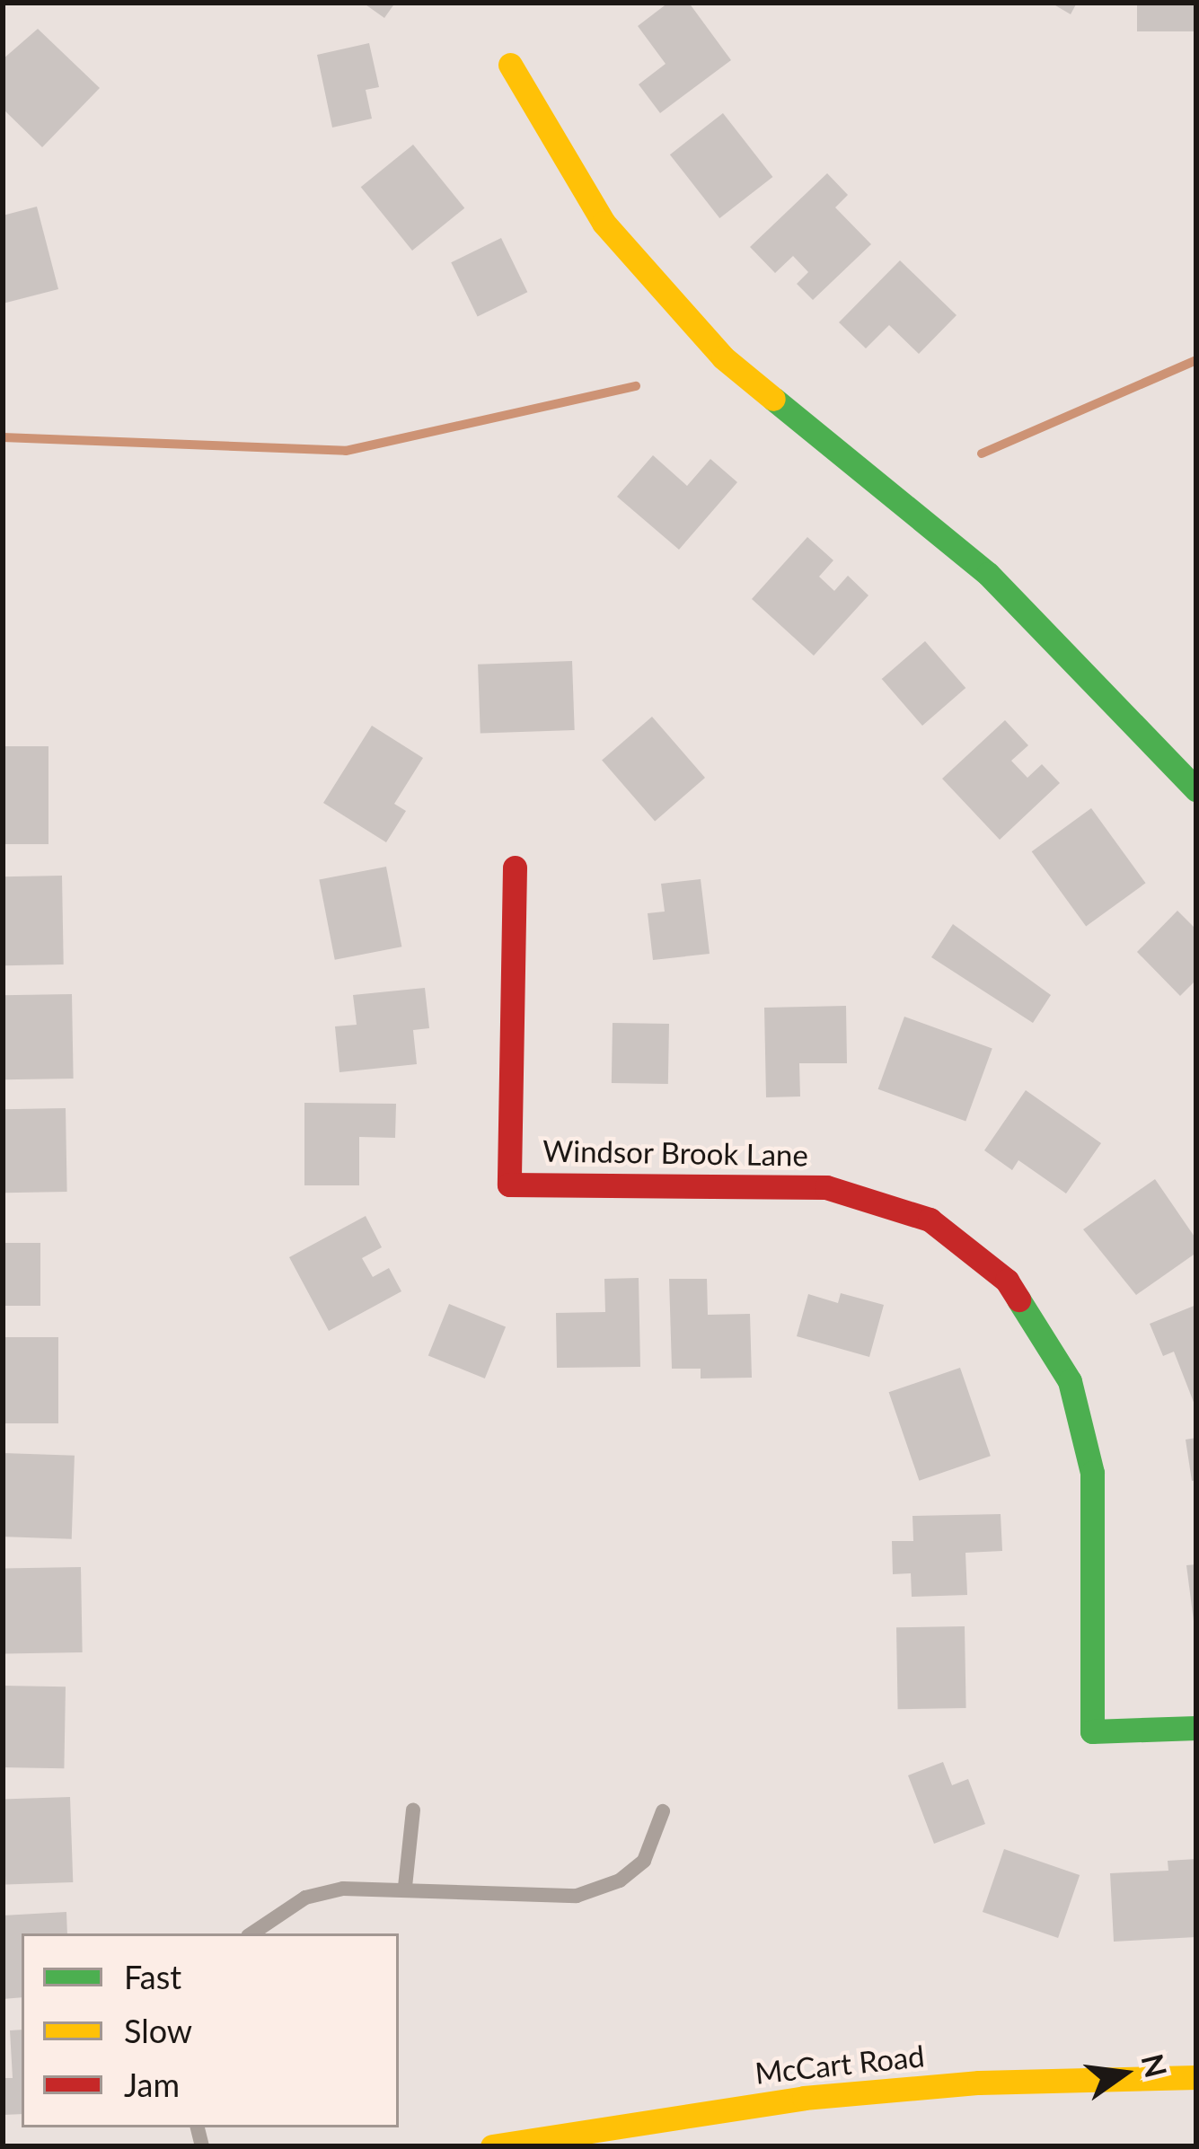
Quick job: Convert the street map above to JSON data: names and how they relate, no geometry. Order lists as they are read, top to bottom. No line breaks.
{"streets":{"street":["Windsor Brook Lane","McCart Road"]},"legend":["Fast","Slow","Jam"],"north":"right"}
